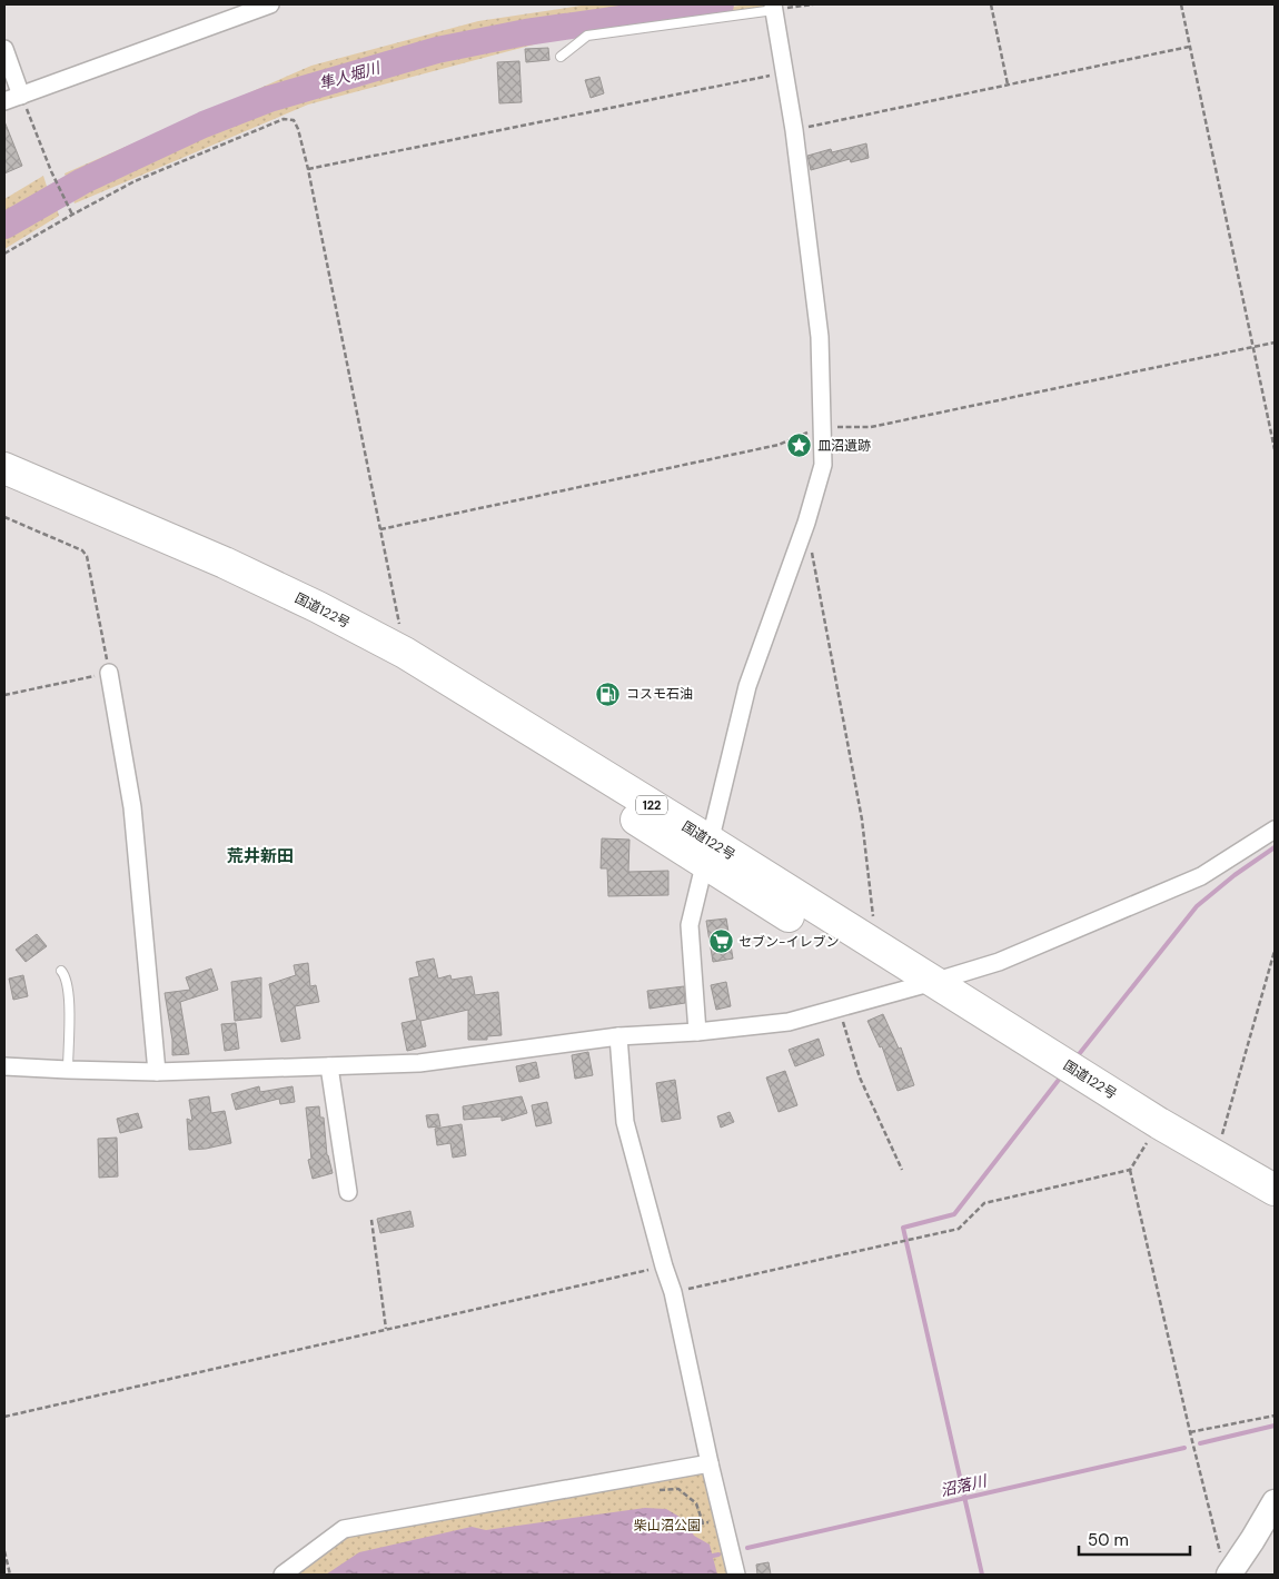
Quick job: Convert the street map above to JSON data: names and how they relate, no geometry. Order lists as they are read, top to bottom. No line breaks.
{"streets":{"highway":["国道122号","122"]},"districts":["荒井新田"],"water":["隼人堀川","沼落川"],"parks":["柴山沼公園"],"places":{"place":["皿沼遺跡"],"fuel station":["コスモ石油"],"supermarket":["セブン-イレブン"]},"scale_bar":"50 m"}
